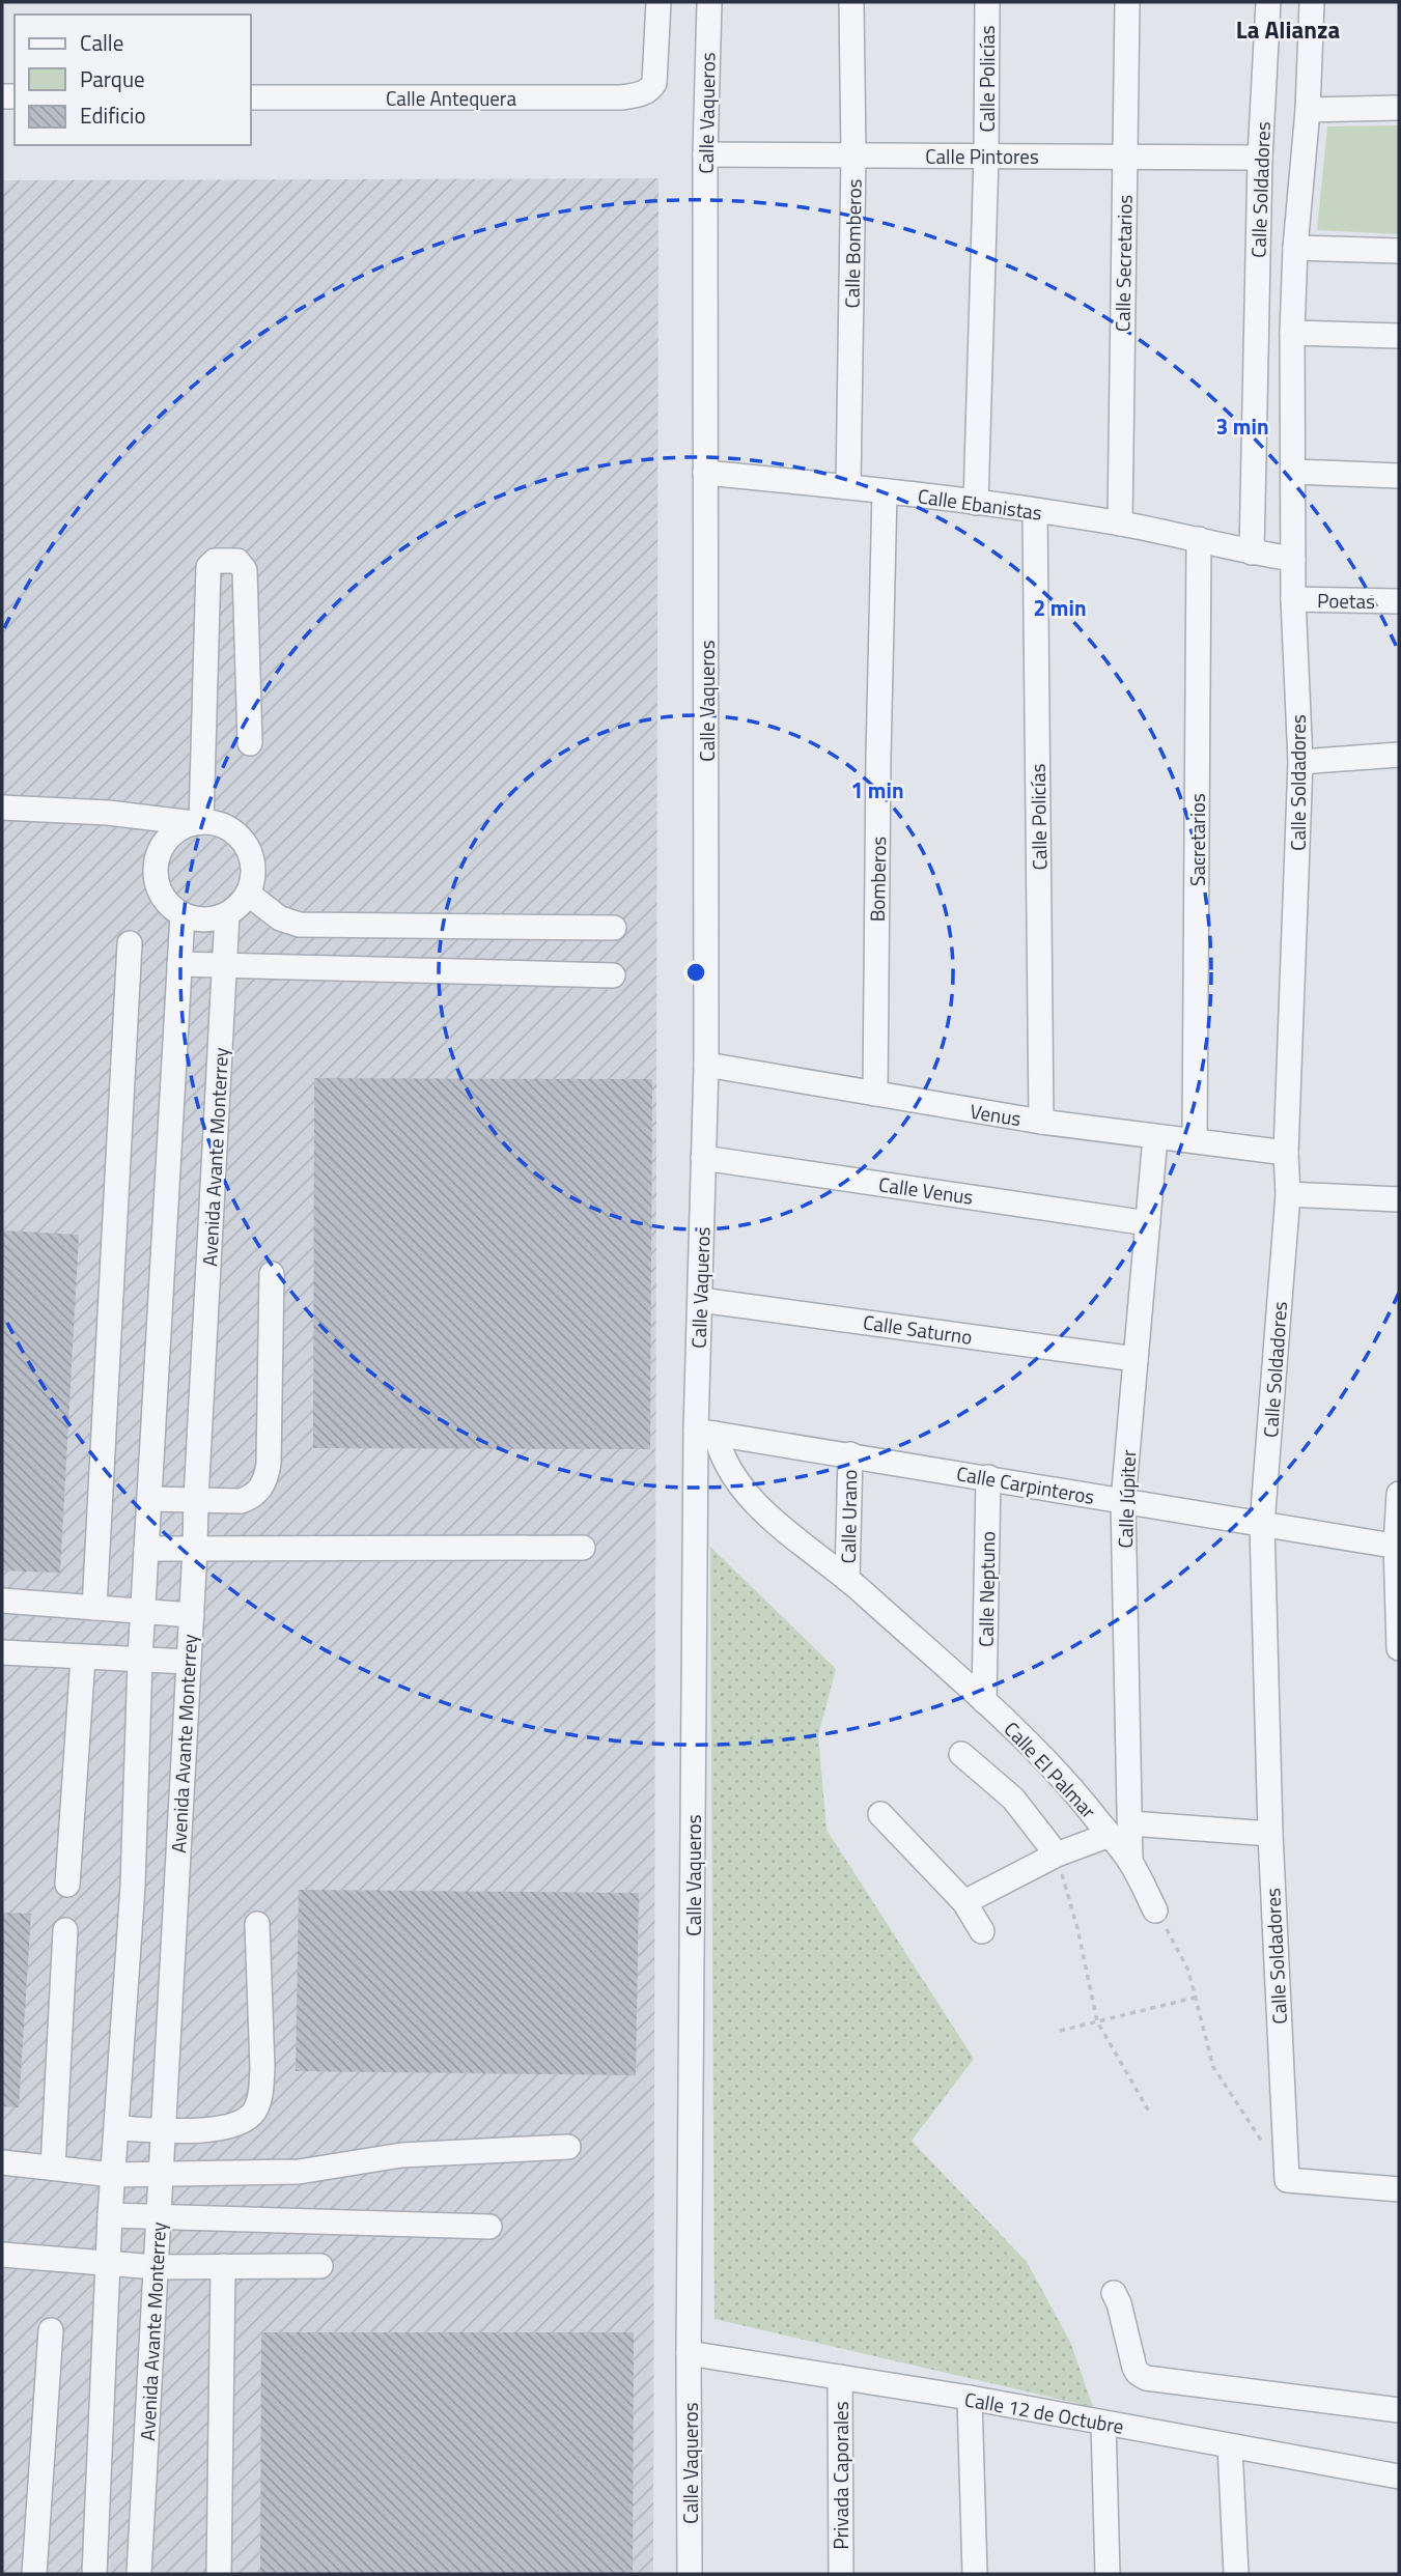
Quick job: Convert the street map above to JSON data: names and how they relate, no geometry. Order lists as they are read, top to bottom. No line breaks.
{"streets":{"street":["Calle Policías","Calle Antequera","Calle Vaqueros","Calle Pintores","Calle Soldadores","Calle Bomberos","Calle Secretarios","Calle Ebanistas","Poetas","Sacretarios","Bomberos","Venus","Avenida Avante Monterrey","Calle Venus","Calle Saturno","Calle Carpinteros","Calle Júpiter","Calle Urano","Calle Neptuno","Calle El Palmar","Calle 12 de Octubre","Privada Caporales"]},"crossings":[["Calle Policías","Calle Pintores"],["Calle Policías","Calle Ebanistas"],["Calle Policías","Venus"],["Calle Vaqueros","Calle Pintores"],["Calle Vaqueros","Calle Ebanistas"],["Calle Vaqueros","Venus"],["Calle Vaqueros","Calle Venus"],["Calle Vaqueros","Calle Saturno"],["Calle Vaqueros","Calle Carpinteros"],["Calle Vaqueros","Calle El Palmar"],["Calle Vaqueros","Calle 12 de Octubre"],["Calle Pintores","Calle Soldadores"],["Calle Pintores","Calle Bomberos"],["Calle Pintores","Calle Secretarios"],["Calle Soldadores","Calle Ebanistas"],["Calle Soldadores","Poetas"],["Calle Soldadores","Venus"],["Calle Soldadores","Calle Carpinteros"],["Calle Bomberos","Calle Ebanistas"],["Calle Secretarios","Calle Ebanistas"],["Calle Ebanistas","Sacretarios"],["Calle Ebanistas","Bomberos"],["Sacretarios","Venus"],["Bomberos","Venus"],["Venus","Calle Júpiter"],["Calle Venus","Calle Júpiter"],["Calle Saturno","Calle Júpiter"],["Calle Carpinteros","Calle Júpiter"],["Calle Carpinteros","Calle Urano"],["Calle Carpinteros","Calle Neptuno"],["Calle Carpinteros","Calle El Palmar"],["Calle Júpiter","Calle El Palmar"],["Calle Urano","Calle El Palmar"],["Calle Neptuno","Calle El Palmar"],["Calle 12 de Octubre","Privada Caporales"]],"districts":["La Alianza"],"legend":["Calle","Parque","Edificio"],"rings":["3 min","2 min","1 min"]}
